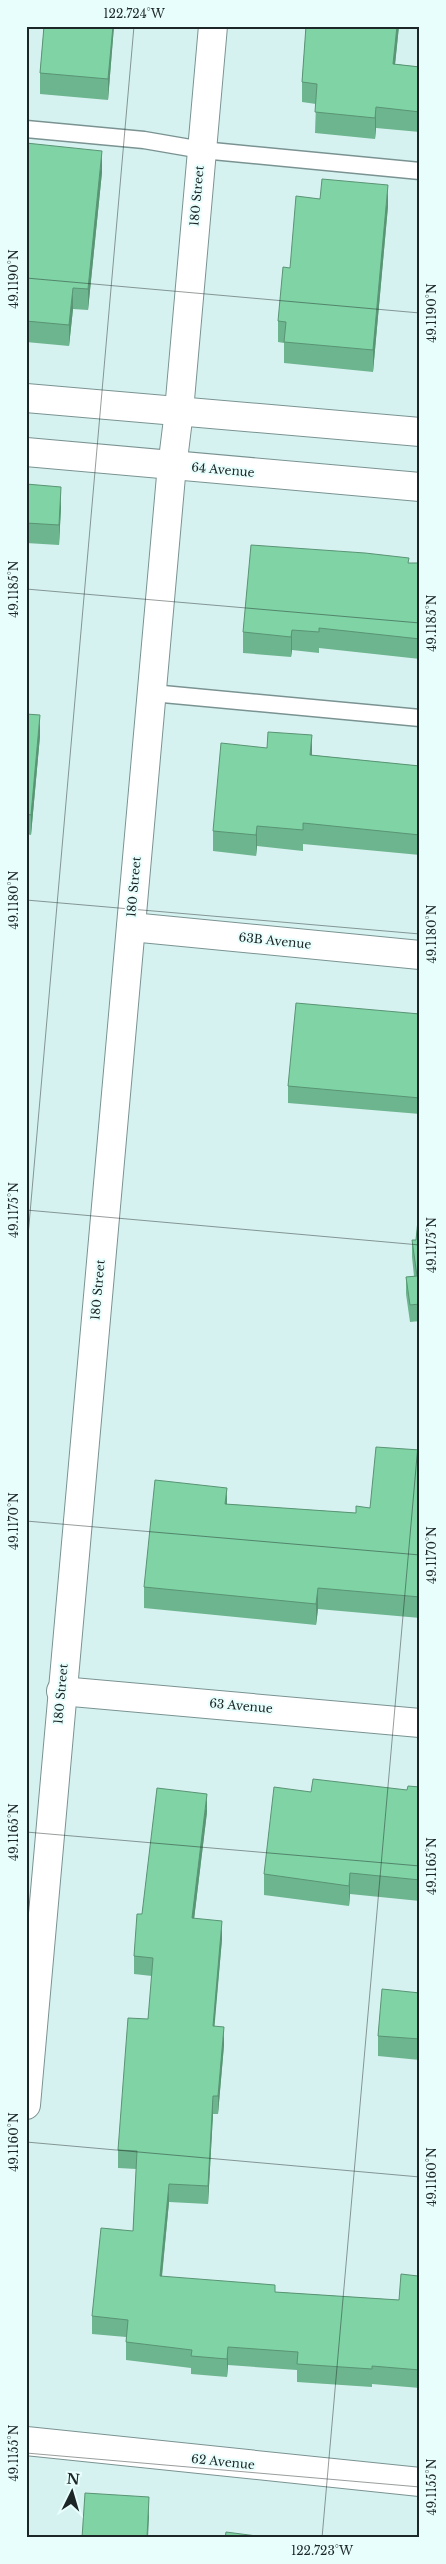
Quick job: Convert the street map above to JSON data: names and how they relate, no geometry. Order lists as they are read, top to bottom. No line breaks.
{"streets":{"street":["180 Street","64 Avenue","63B Avenue","63 Avenue","62 Avenue"]},"crossings":[["180 Street","64 Avenue"],["180 Street","63B Avenue"],["180 Street","63 Avenue"]],"north":"top","coordinates":["122.724°W","49.1190°N","49.1185°N","49.1180°N","49.1175°N","49.1170°N","49.1165°N","49.1160°N","49.1155°N","122.723°W"]}
